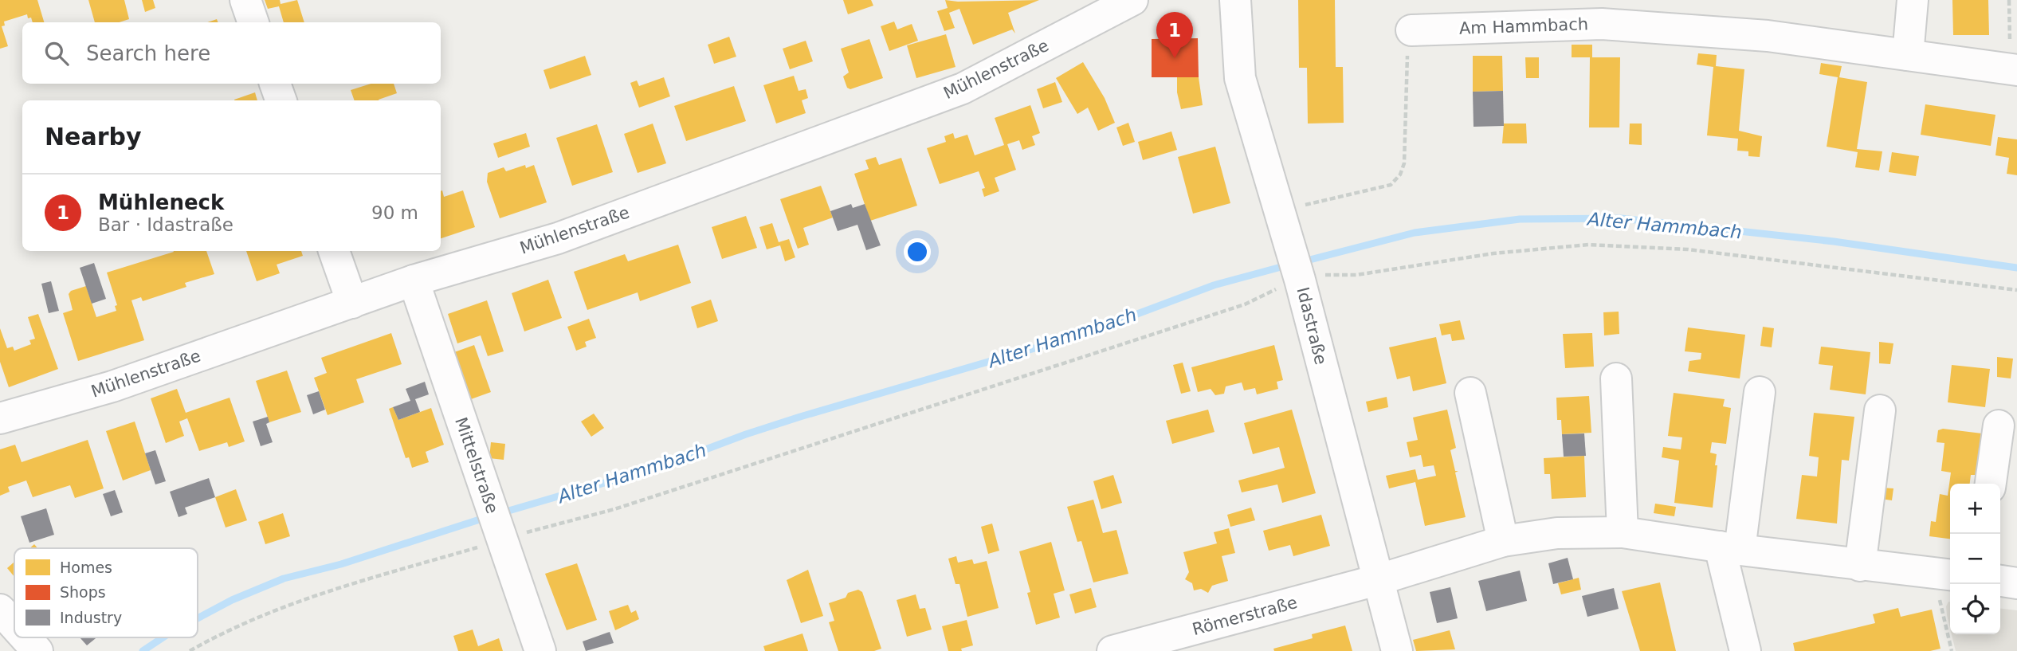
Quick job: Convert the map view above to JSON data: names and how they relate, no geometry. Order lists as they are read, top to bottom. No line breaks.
{"streets":{"street":["Am Hammbach","Mühlenstraße","Idastraße","Mittelstraße","Römerstraße"]},"crossings":[["Mühlenstraße","Mittelstraße"],["Idastraße","Römerstraße"]],"water":["Alter Hammbach"],"legend":["Homes","Shops","Industry"],"page":{"pins":"1","search":"Search here","heading":"Nearby","list":[{"mark":"1","name":"Mühleneck","note":"Bar · Idastraße","value":"90 m"}],"map_buttons":["+","−"]}}
